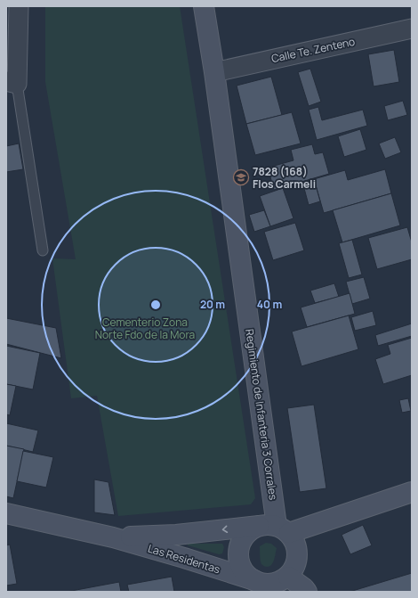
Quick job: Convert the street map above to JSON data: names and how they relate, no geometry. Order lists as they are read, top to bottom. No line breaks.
{"streets":{"main road":["Regimiento de Infanteria 3 Corrales","Las Residentas"],"street":["Calle Te. Zenteno"]},"crossings":[["Calle Te. Zenteno","Regimiento de Infanteria 3 Corrales"],["Regimiento de Infanteria 3 Corrales","Las Residentas"]],"parks":["Cementerio Zona Norte Fdo de la Mora"],"places":{"school or university":["7828 (168) Flos Carmeli"]},"rings":["20 m","40 m"]}
